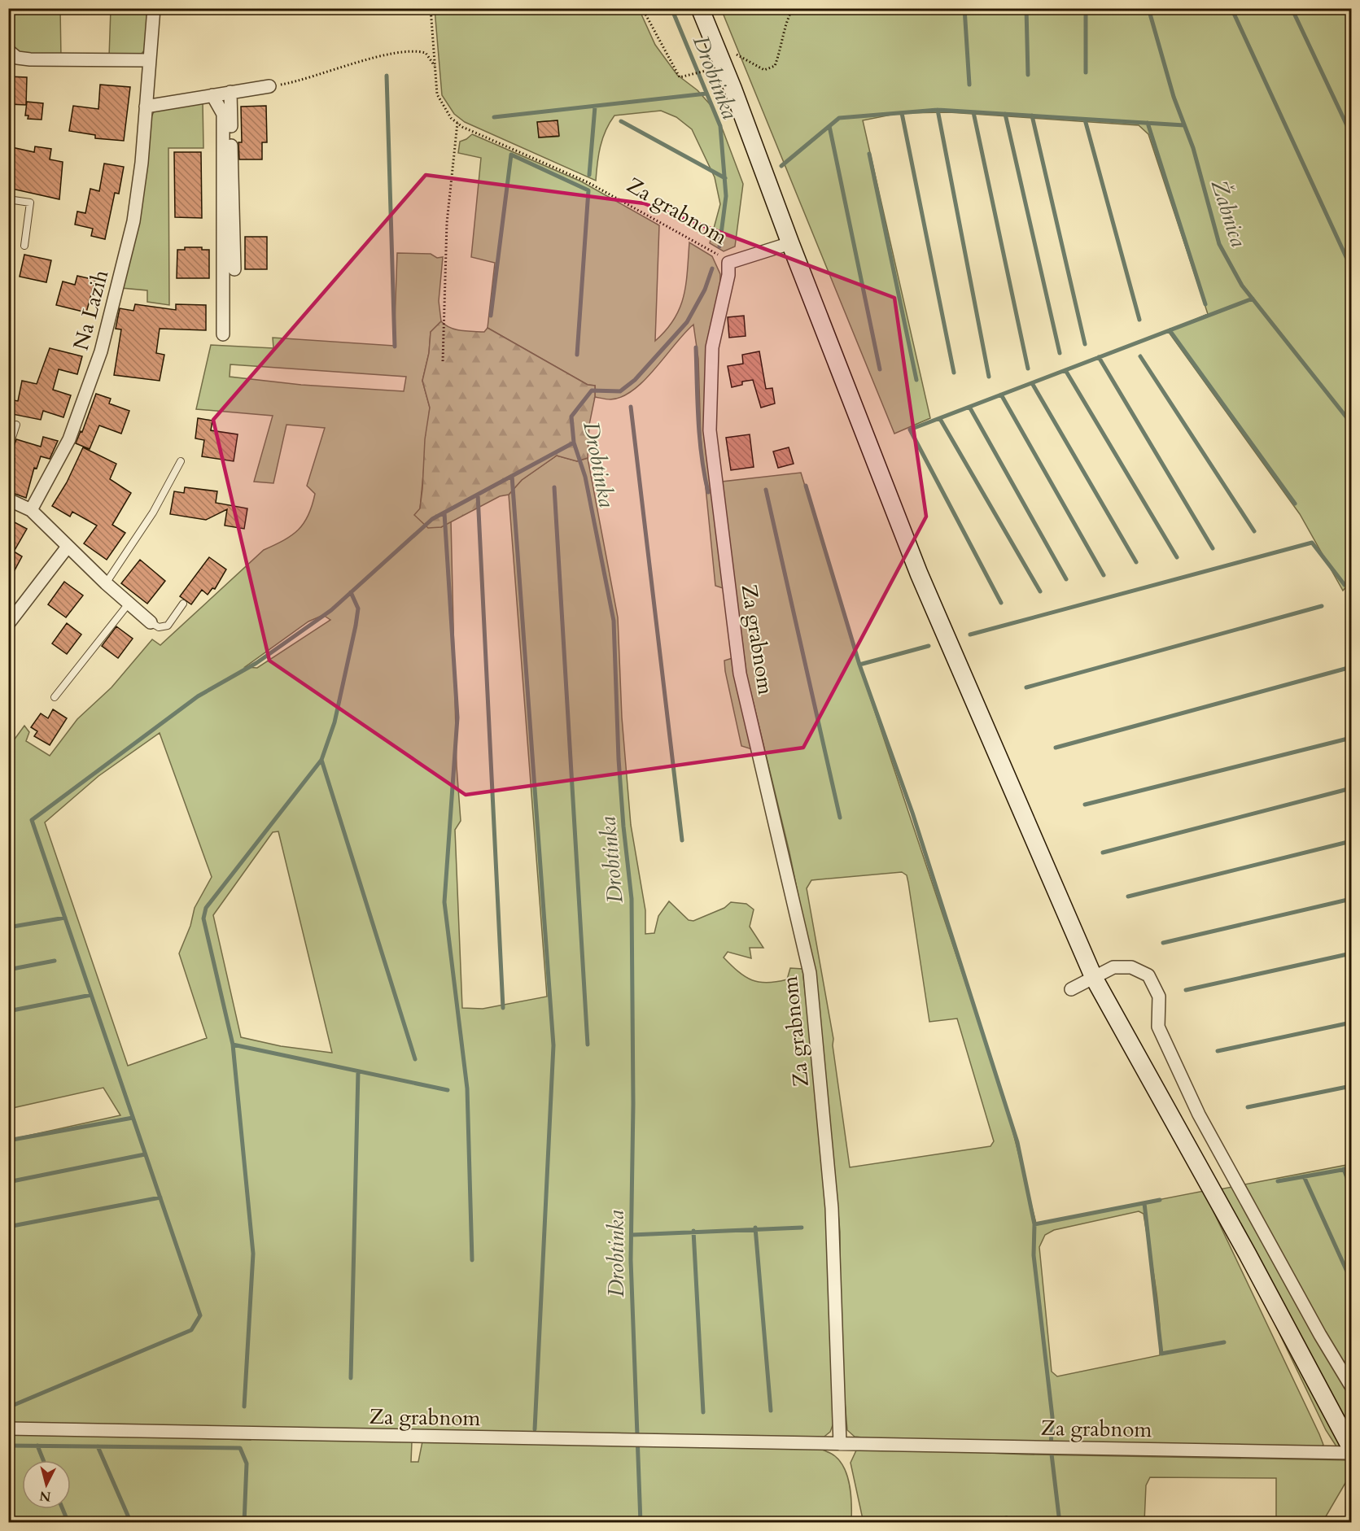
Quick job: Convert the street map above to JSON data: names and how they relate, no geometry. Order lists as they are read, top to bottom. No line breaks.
{"streets":{"street":["Za grabnom","Na Lazih"]},"water":["Drobtinka","Žabnica"],"north":"bottom"}
